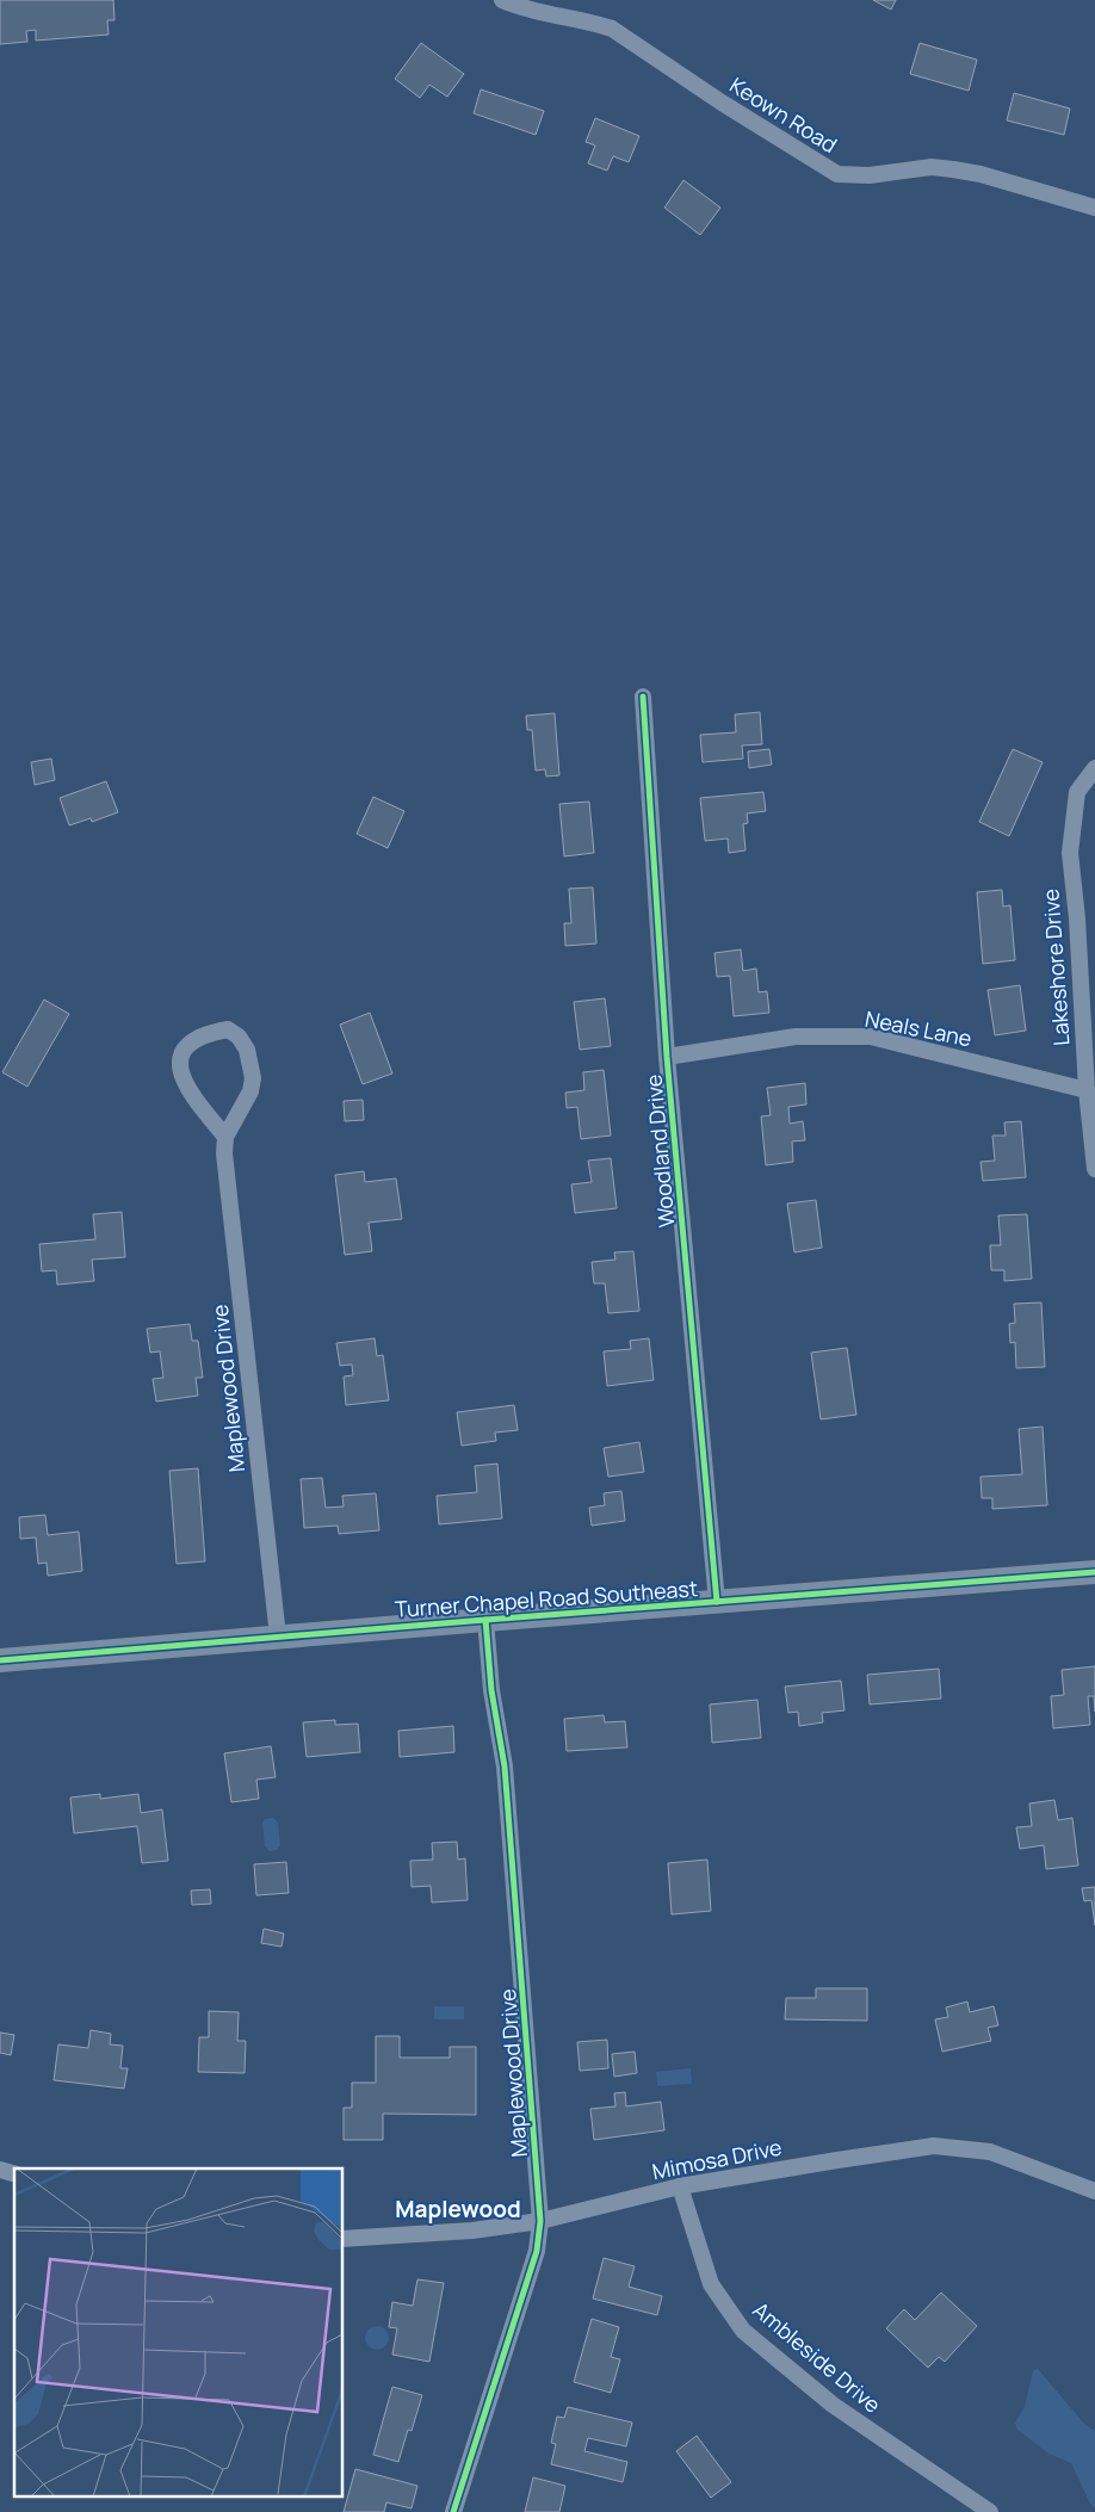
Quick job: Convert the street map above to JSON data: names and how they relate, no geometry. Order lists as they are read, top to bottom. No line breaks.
{"streets":{"street":["Keown Road","Lakeshore Drive","Neals Lane","Woodland Drive","Maplewood Drive","Turner Chapel Road Southeast","Mimosa Drive","Ambleside Drive"]},"crossings":[["Lakeshore Drive","Neals Lane"],["Neals Lane","Woodland Drive"],["Woodland Drive","Turner Chapel Road Southeast"],["Maplewood Drive","Turner Chapel Road Southeast"],["Maplewood Drive","Mimosa Drive"],["Mimosa Drive","Ambleside Drive"]],"districts":["Maplewood"]}
